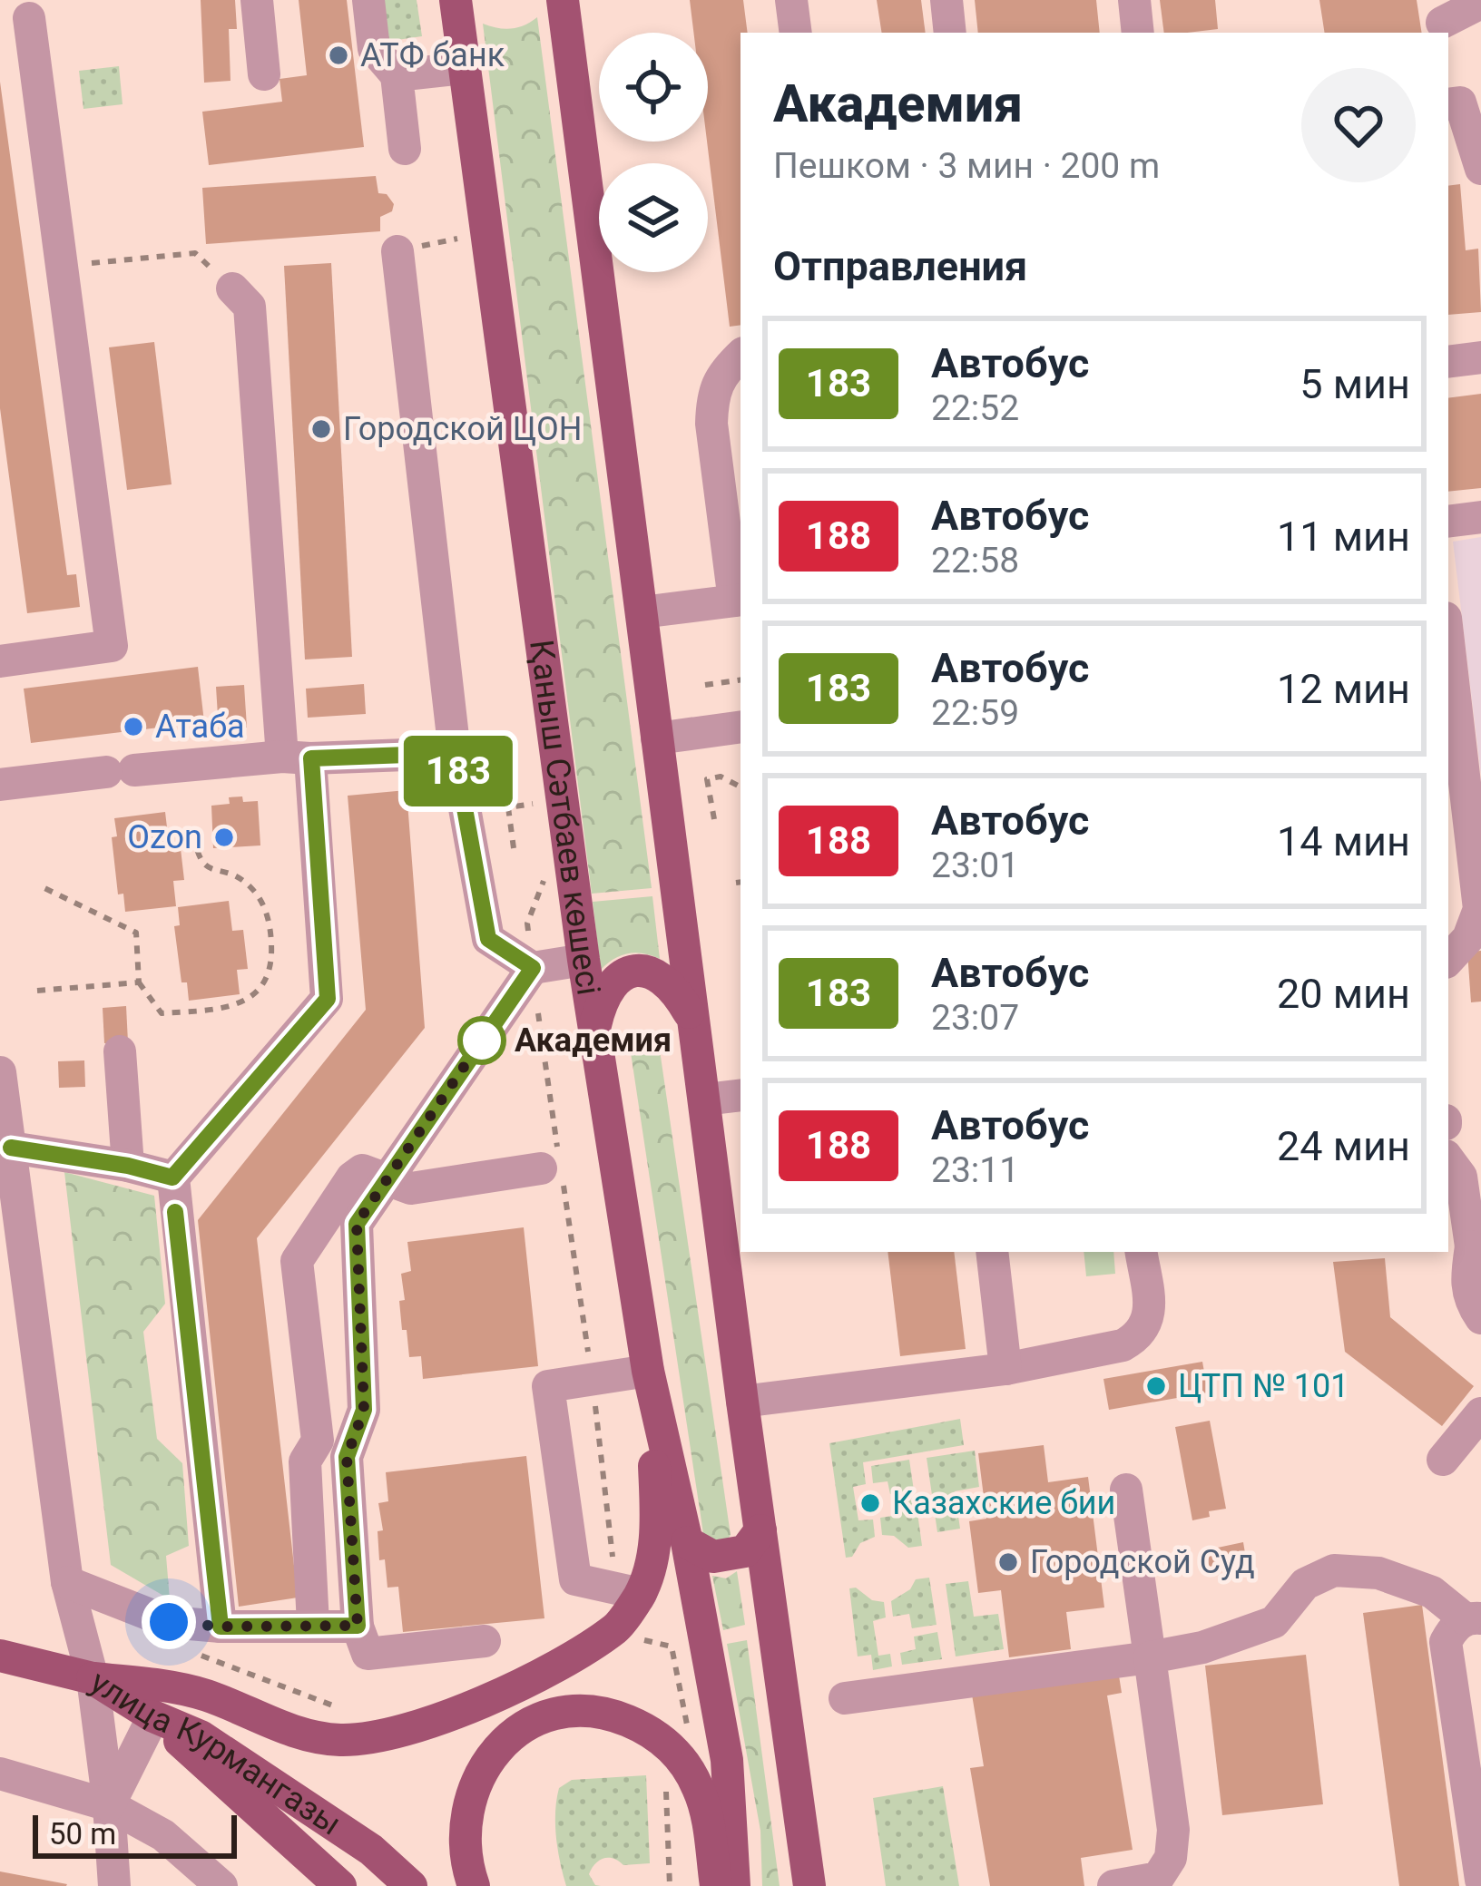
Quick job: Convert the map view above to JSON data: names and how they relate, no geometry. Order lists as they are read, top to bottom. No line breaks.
{"streets":{"main road":["Қаныш Сәтбаев көшесі","улица Курмангазы"]},"places":["АТФ банк","Городской ЦОН","Атаба","Ozon","Академия","ЦТП № 101","Казахские бии","Городской Суд"],"lines":["bus line 183"],"scale_bar":"50 m","page":{"on_map":"183","heading":[["Академия","Пешком · 3 мин · 200 m"],"Отправления"],"list":[{"mark":"183","name":"Автобус","note":"22:52","value":"5 мин"},{"mark":"188","name":"Автобус","note":"22:58","value":"11 мин"},{"mark":"183","name":"Автобус","note":"22:59","value":"12 мин"},{"mark":"188","name":"Автобус","note":"23:01","value":"14 мин"},{"mark":"183","name":"Автобус","note":"23:07","value":"20 мин"},{"mark":"188","name":"Автобус","note":"23:11","value":"24 мин"}],"scale":"50 m"}}
